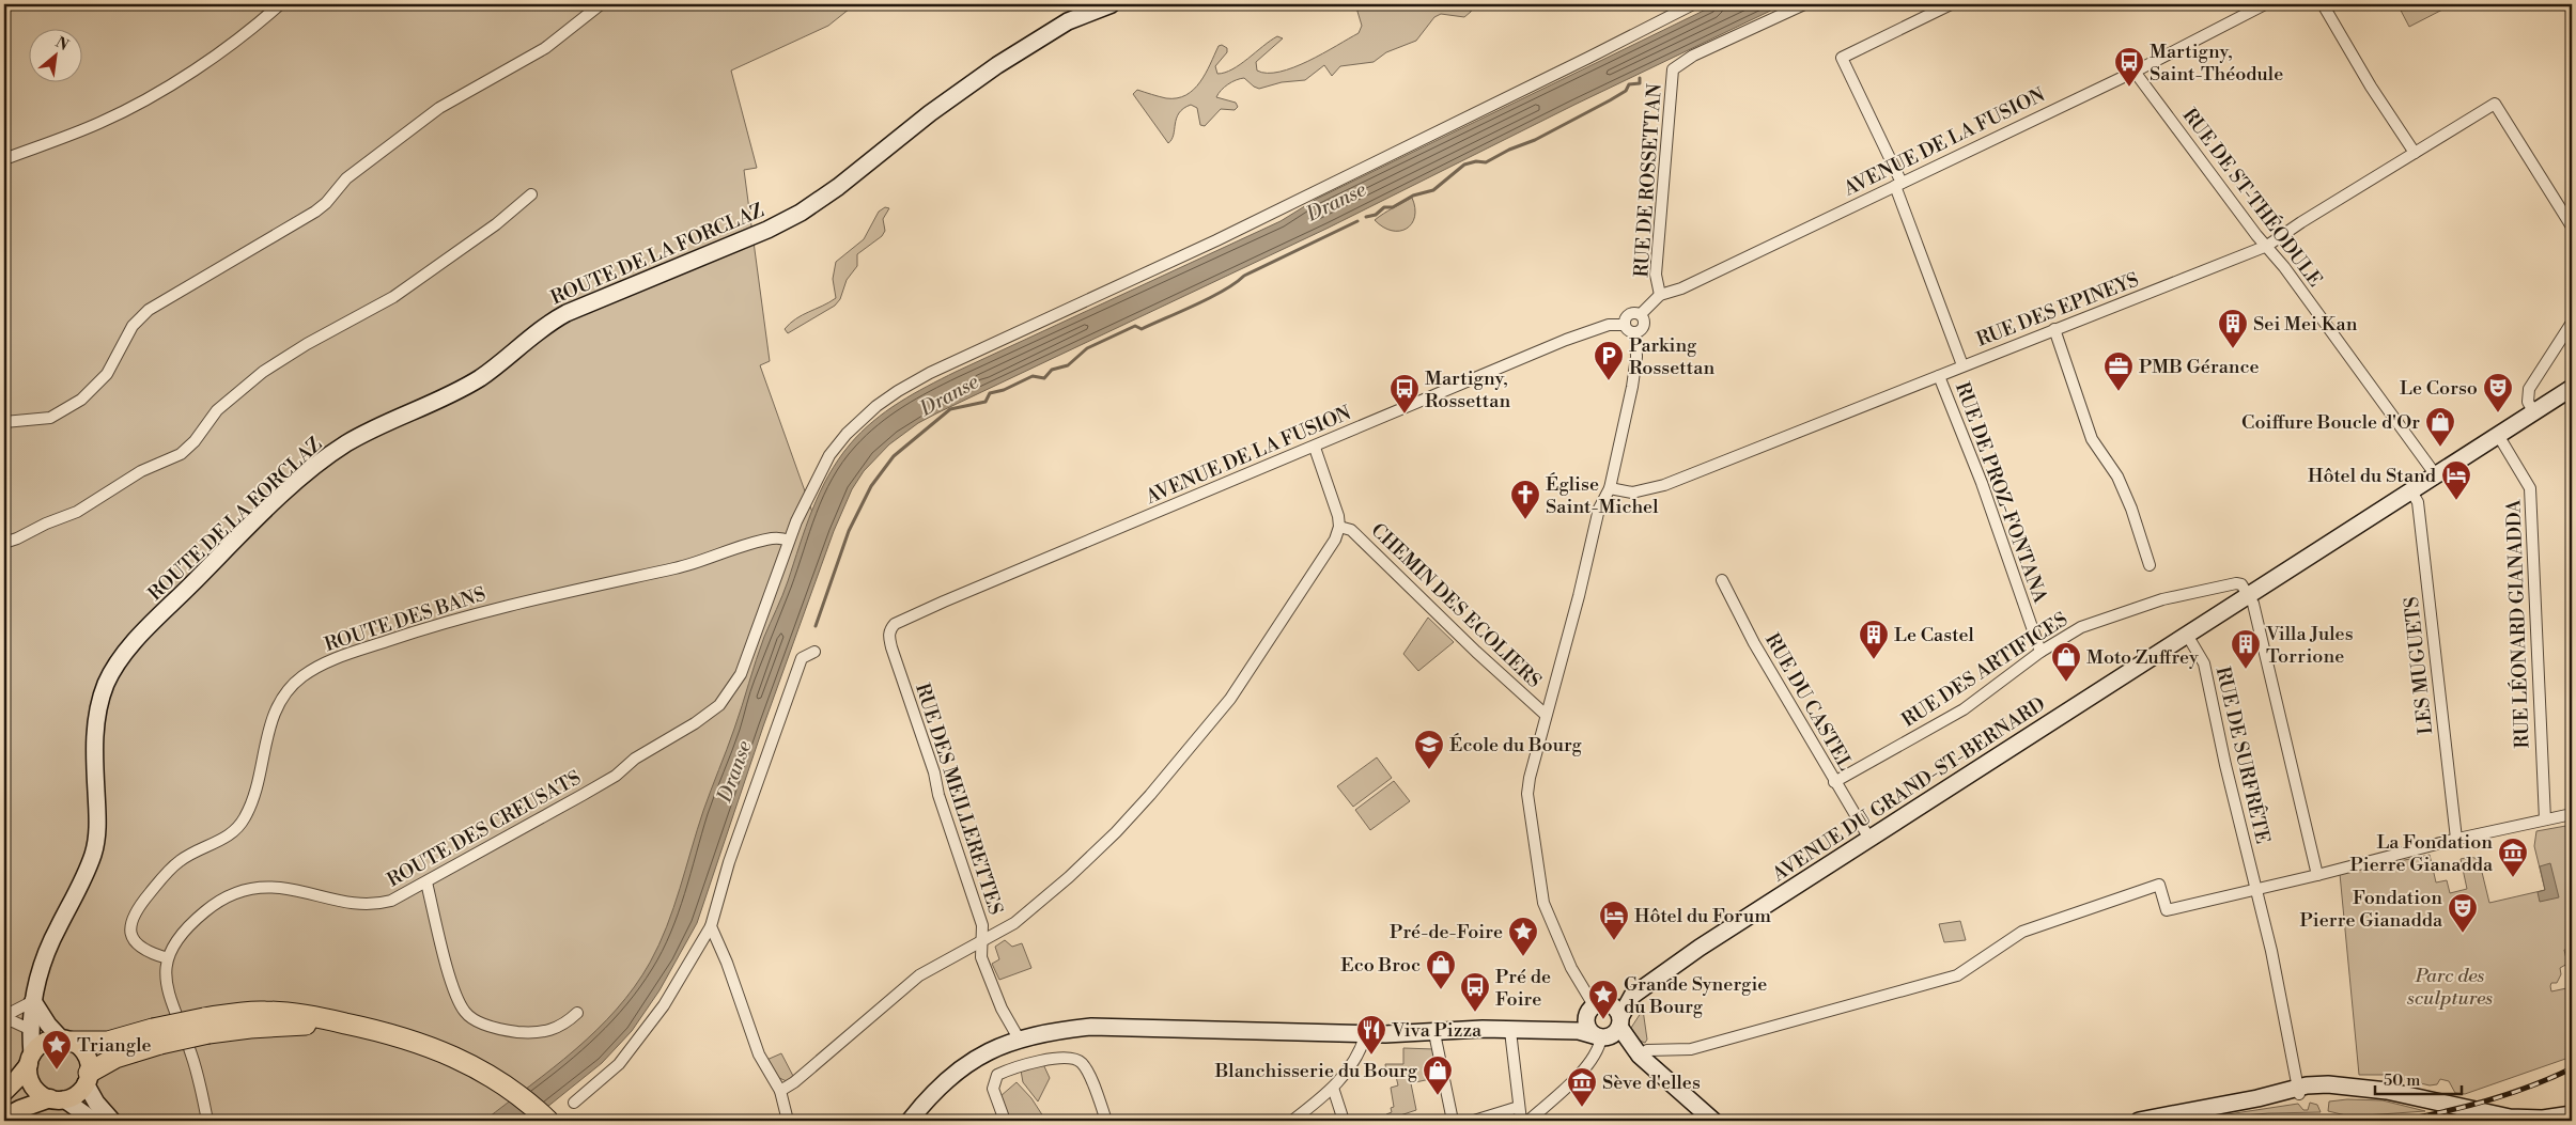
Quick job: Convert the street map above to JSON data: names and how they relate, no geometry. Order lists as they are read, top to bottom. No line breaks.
{"streets":{"street":["AVENUE DE LA FUSION","RUE DE ROSSETTAN","RUE DE ST-THÉODULE","ROUTE DE LA FORCLAZ","RUE DES EPINEYS","RUE DE PROZ-FONTANA","CHEMIN DES ECOLIERS","ROUTE DES BANS","RUE LÉONARD GIANADDA","LES MUGUETS","RUE DES ARTIFICES","RUE DU CASTEL","RUE DE SURFRÊTE","AVENUE DU GRAND-ST-BERNARD","RUE DES MEILLERETTES","ROUTE DES CREUSATS"]},"crossings":[["AVENUE DE LA FUSION","RUE DE ROSSETTAN"],["AVENUE DE LA FUSION","RUE DE ST-THÉODULE"],["AVENUE DE LA FUSION","RUE DES MEILLERETTES"],["RUE DE ST-THÉODULE","RUE DES EPINEYS"],["RUE DE ST-THÉODULE","AVENUE DU GRAND-ST-BERNARD"],["RUE DES EPINEYS","RUE DE PROZ-FONTANA"],["RUE DE PROZ-FONTANA","RUE DES ARTIFICES"],["ROUTE DES BANS","ROUTE DES CREUSATS"],["RUE LÉONARD GIANADDA","AVENUE DU GRAND-ST-BERNARD"],["LES MUGUETS","AVENUE DU GRAND-ST-BERNARD"],["RUE DES ARTIFICES","RUE DU CASTEL"],["RUE DES ARTIFICES","AVENUE DU GRAND-ST-BERNARD"],["RUE DU CASTEL","AVENUE DU GRAND-ST-BERNARD"],["RUE DE SURFRÊTE","AVENUE DU GRAND-ST-BERNARD"],["AVENUE DU GRAND-ST-BERNARD","RUE DES MEILLERETTES"]],"water":["Dranse"],"parks":["Parc des sculptures"],"places":{"bus stop":["Martigny, Saint-Théodule","Martigny, Rossettan","Pré de Foire"],"building":["Sei Mei Kan","Le Castel","Villa Jules Torrione"],"parking":["Parking Rossettan"],"office":["PMB Gérance"],"theatre":["Le Corso","Fondation Pierre Gianadda"],"shop":["Coiffure Boucle d'Or","Moto Zuffrey","Eco Broc","Blanchisserie du Bourg"],"hotel":["Hôtel du Stand","Hôtel du Forum"],"church":["Église Saint-Michel"],"school or university":["École du Bourg"],"museum":["La Fondation Pierre Gianadda","Sève d'elles"],"place":["Pré-de-Foire","Grande Synergie du Bourg","Triangle"],"restaurant":["Viva Pizza"]},"scale_bar":"50 m","north":"top right"}
